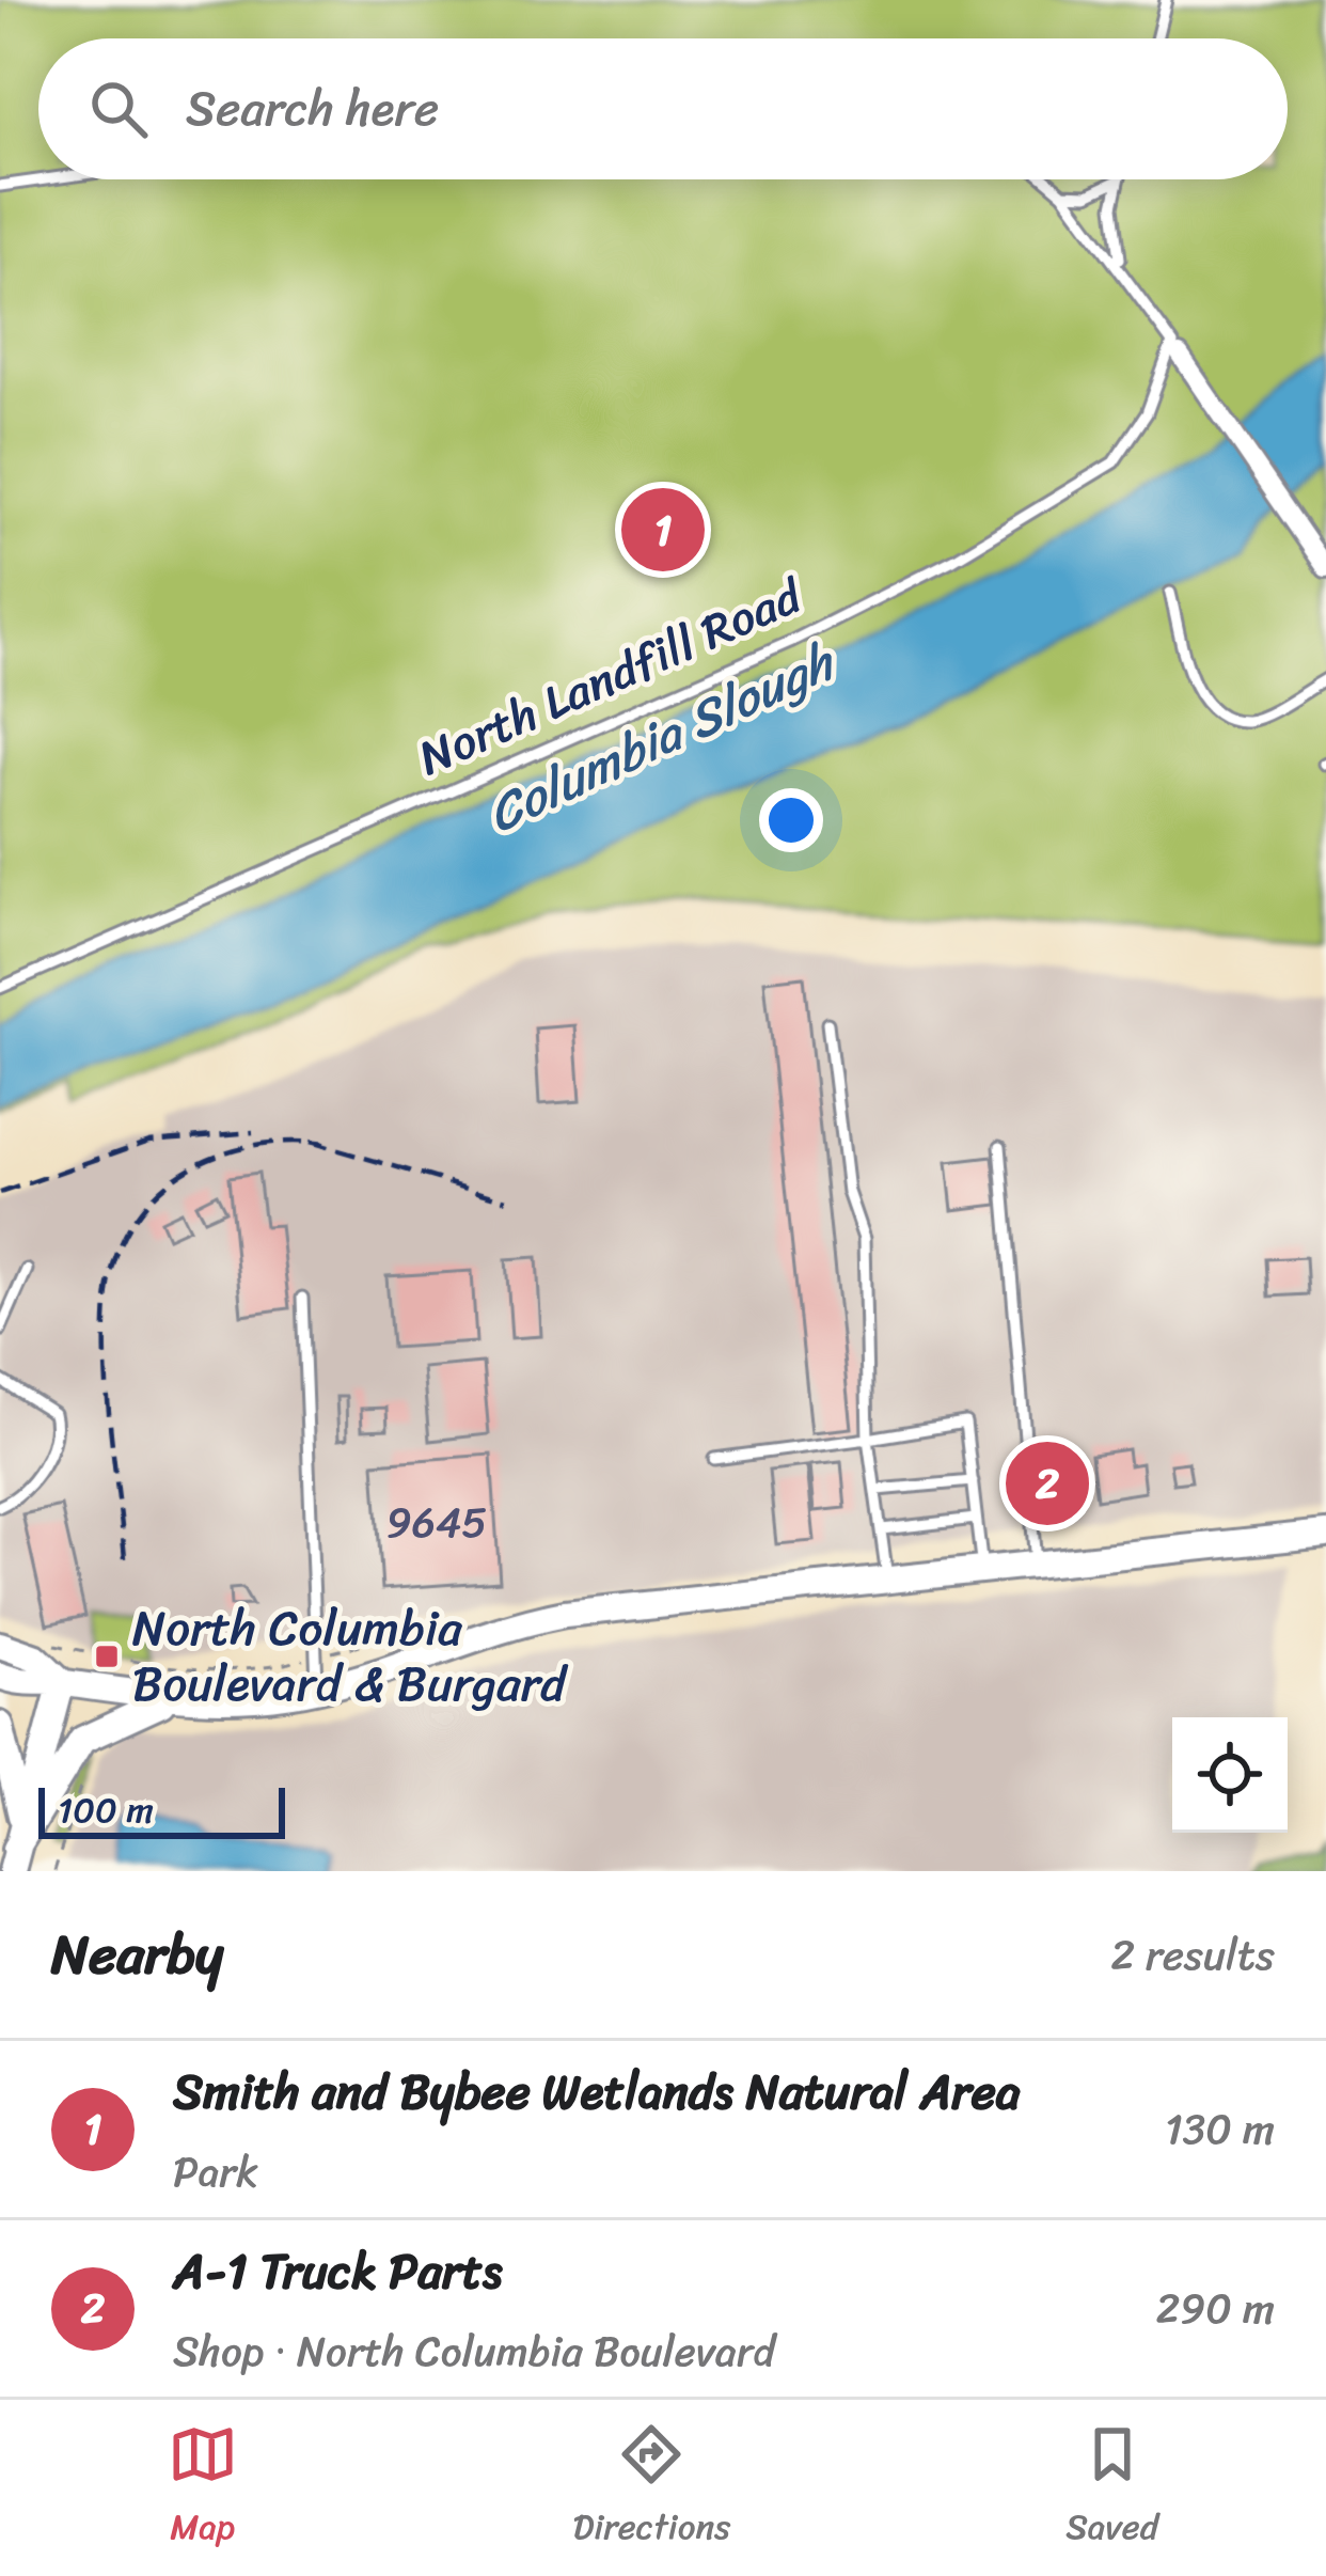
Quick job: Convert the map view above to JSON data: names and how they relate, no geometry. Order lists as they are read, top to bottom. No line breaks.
{"streets":{"lane":["North Landfill Road"]},"water":["Columbia Slough"],"places":{"transit":["North Columbia Boulevard & Burgard"]},"house_numbers":["9645"],"scale_bar":"100 m","page":{"search":"Search here","pins":["1","2"],"scale":"100 m","heading":["Nearby","2 results"],"list":[{"mark":"1","name":"Smith and Bybee Wetlands Natural Area","note":"Park","value":"130 m"},{"mark":"2","name":"A-1 Truck Parts","note":"Shop · North Columbia Boulevard","value":"290 m"}],"nav":["Map","Directions","Saved"]}}
